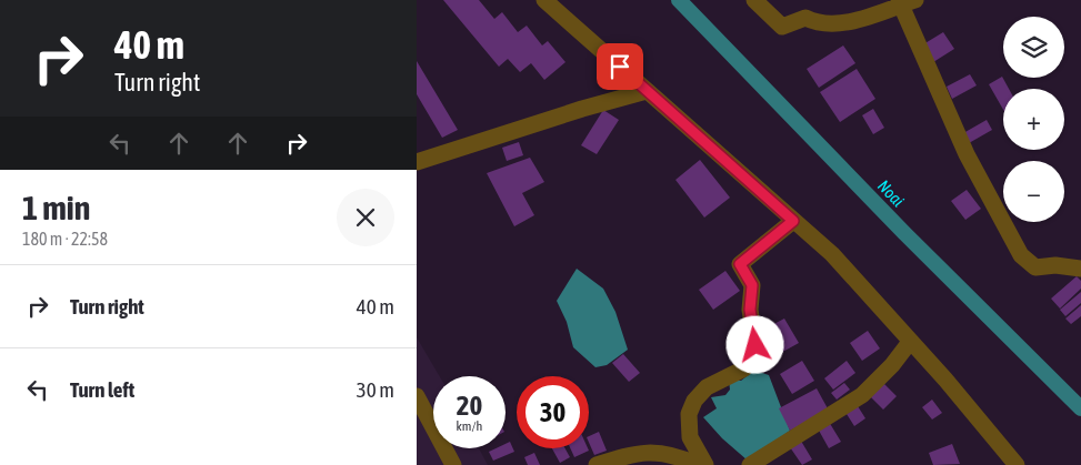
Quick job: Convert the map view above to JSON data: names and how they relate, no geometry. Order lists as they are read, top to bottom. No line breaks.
{"water":["Noai"],"page":{"turn":["40 m","Turn right"],"map_buttons":["+","−"],"heading":["1 min","180 m · 22:58"],"list":[{"name":"Turn right","value":"40 m"},{"name":"Turn left","value":"30 m"}],"speed":"20 km/h","limit":"30"}}
